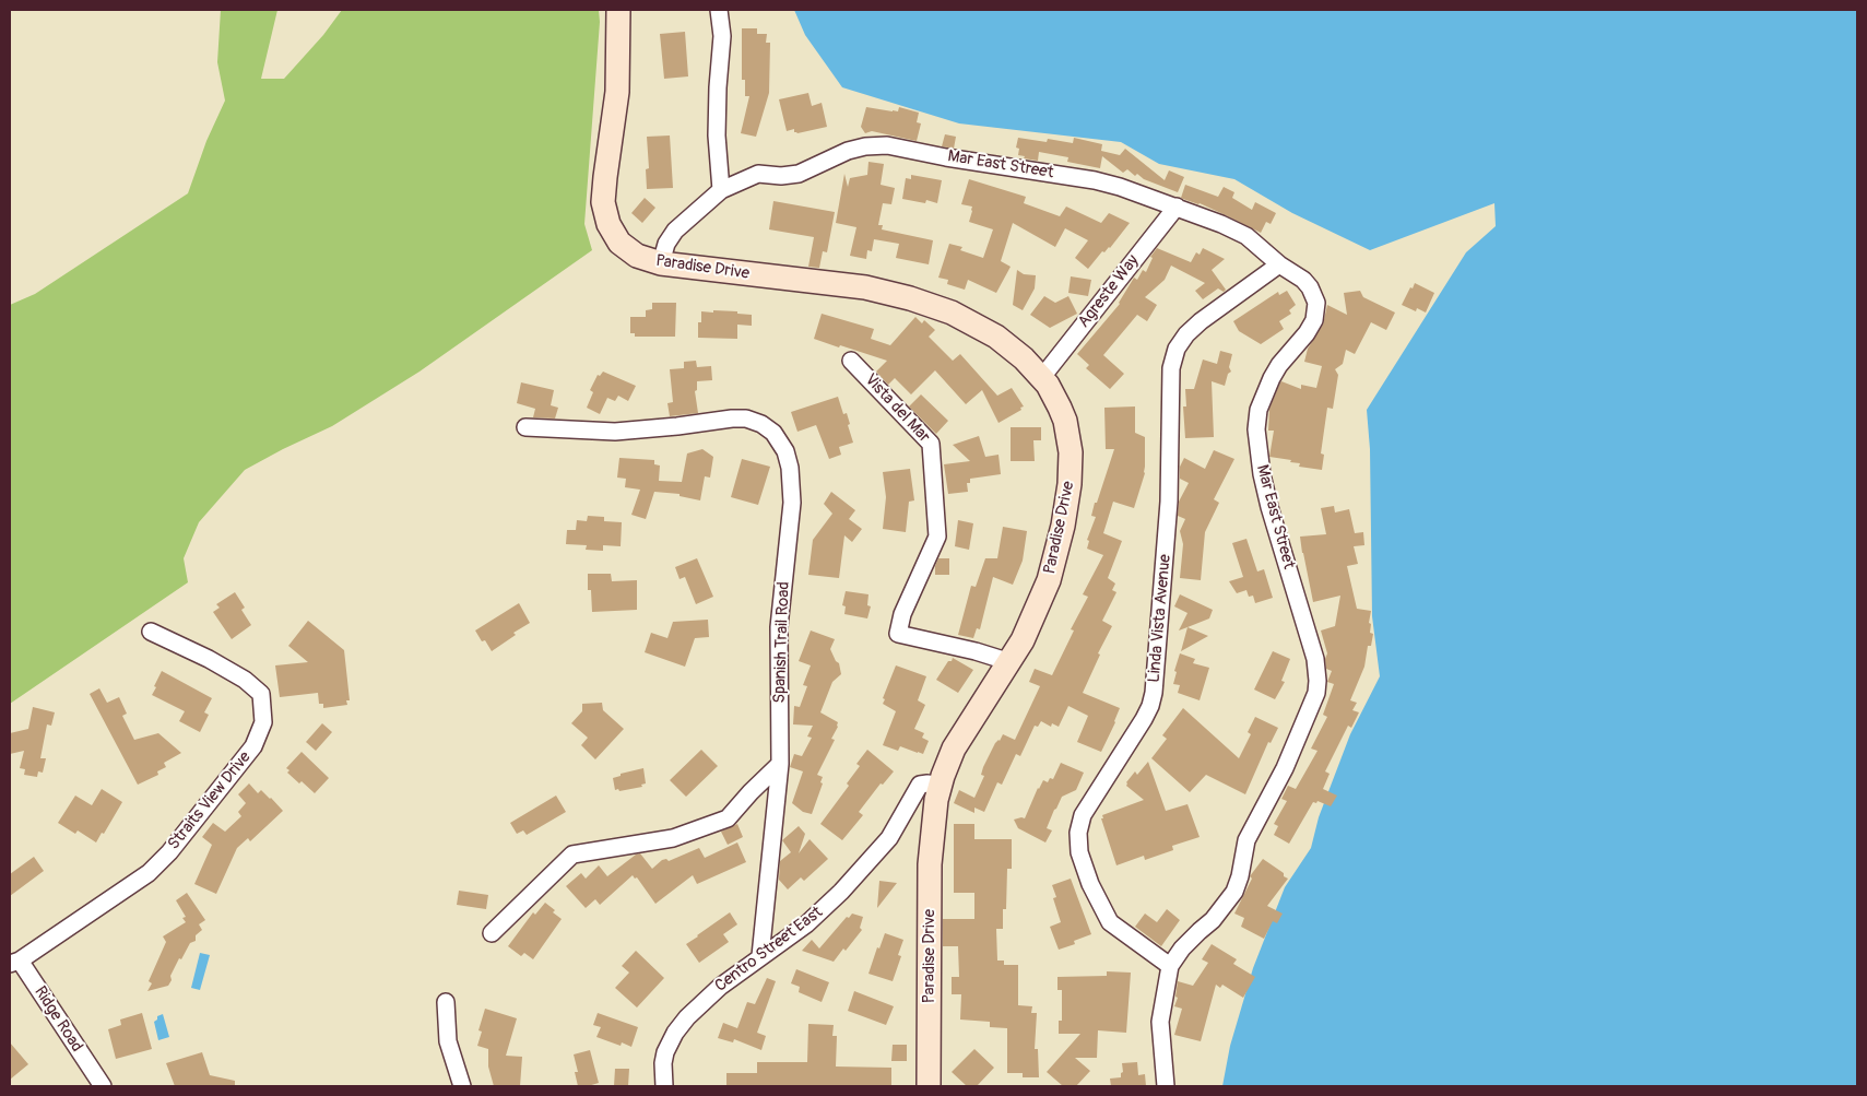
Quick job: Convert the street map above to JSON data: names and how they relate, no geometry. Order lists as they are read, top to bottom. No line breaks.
{"streets":{"street":["Mar East Street","Paradise Drive","Agreste Way","Vista del Mar","Linda Vista Avenue","Spanish Trail Road","Straits View Drive","Centro Street East","Ridge Road"]},"crossings":[["Mar East Street","Paradise Drive"],["Mar East Street","Agreste Way"],["Mar East Street","Linda Vista Avenue"],["Paradise Drive","Agreste Way"],["Paradise Drive","Vista del Mar"],["Paradise Drive","Centro Street East"],["Spanish Trail Road","Centro Street East"],["Straits View Drive","Ridge Road"]]}
